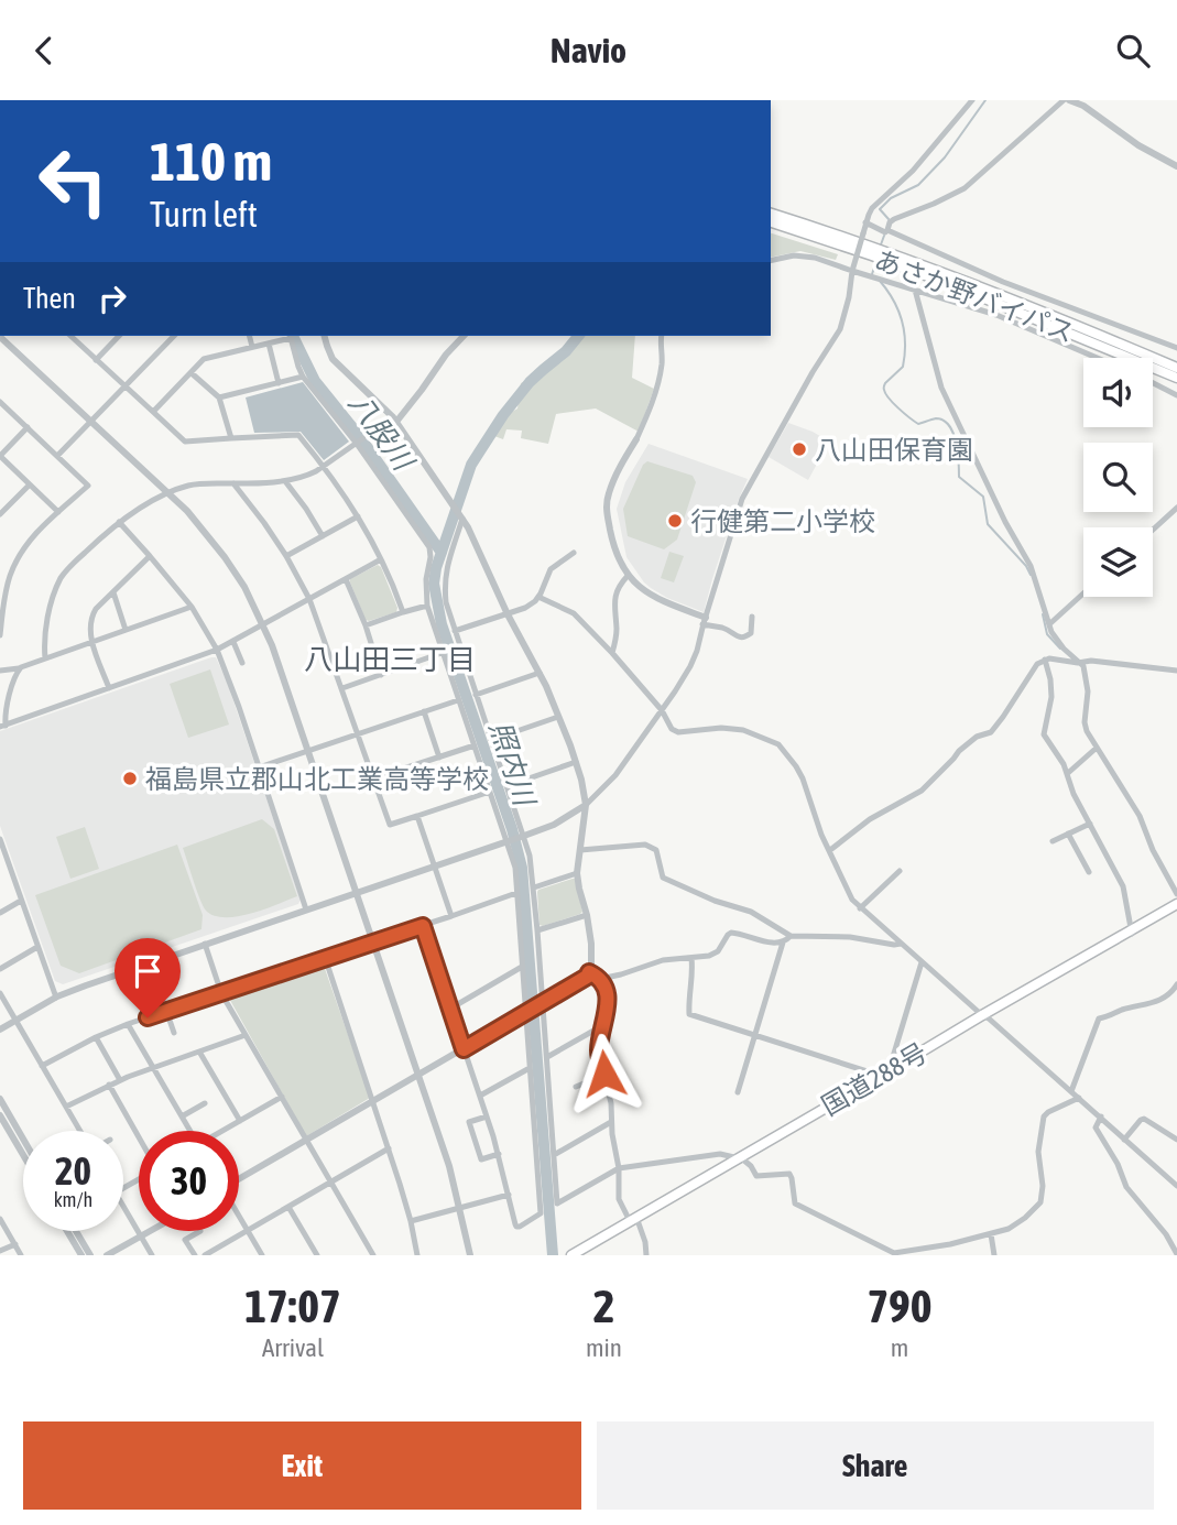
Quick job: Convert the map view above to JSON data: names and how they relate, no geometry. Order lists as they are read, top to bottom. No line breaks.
{"streets":{"highway":["あさか野バイパス","国道288号"]},"districts":["八山田三丁目"],"water":["八股川","照内川"],"places":["八山田保育園","行健第二小学校","福島県立郡山北工業高等学校"],"page":{"header":"Navio","turn":["110 m","Turn left"],"then":"Then","speed":"20 km/h","limit":"30","eta":["17:07","Arrival","2","min","790","m"],"buttons":["Exit","Share"]}}
